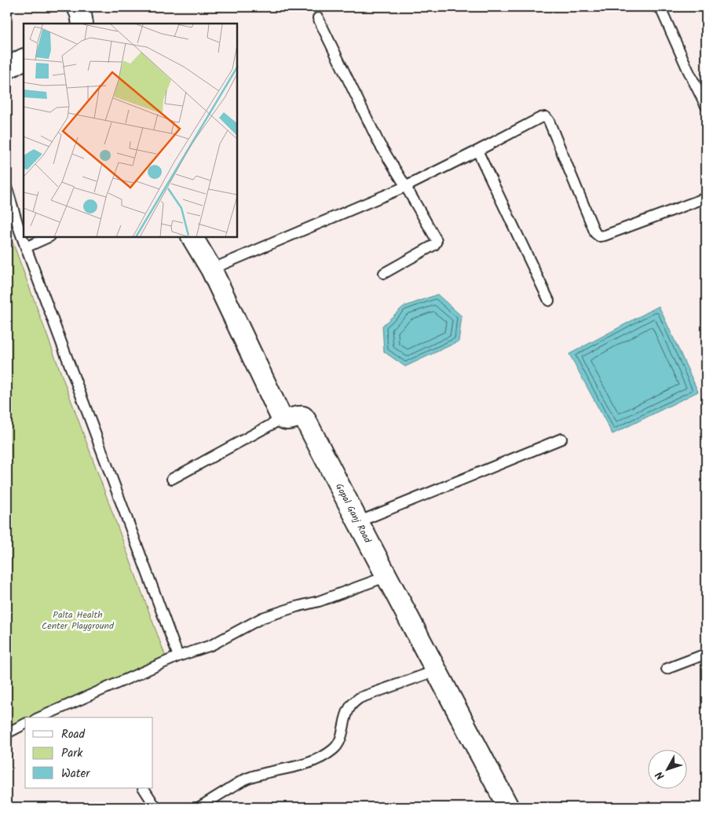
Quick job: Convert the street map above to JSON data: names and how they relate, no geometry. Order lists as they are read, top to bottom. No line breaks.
{"streets":{"street":["Gopal Ganj Road"]},"parks":["Palta Health Center Playground"],"legend":["Road","Park","Water"],"north":"bottom left"}
